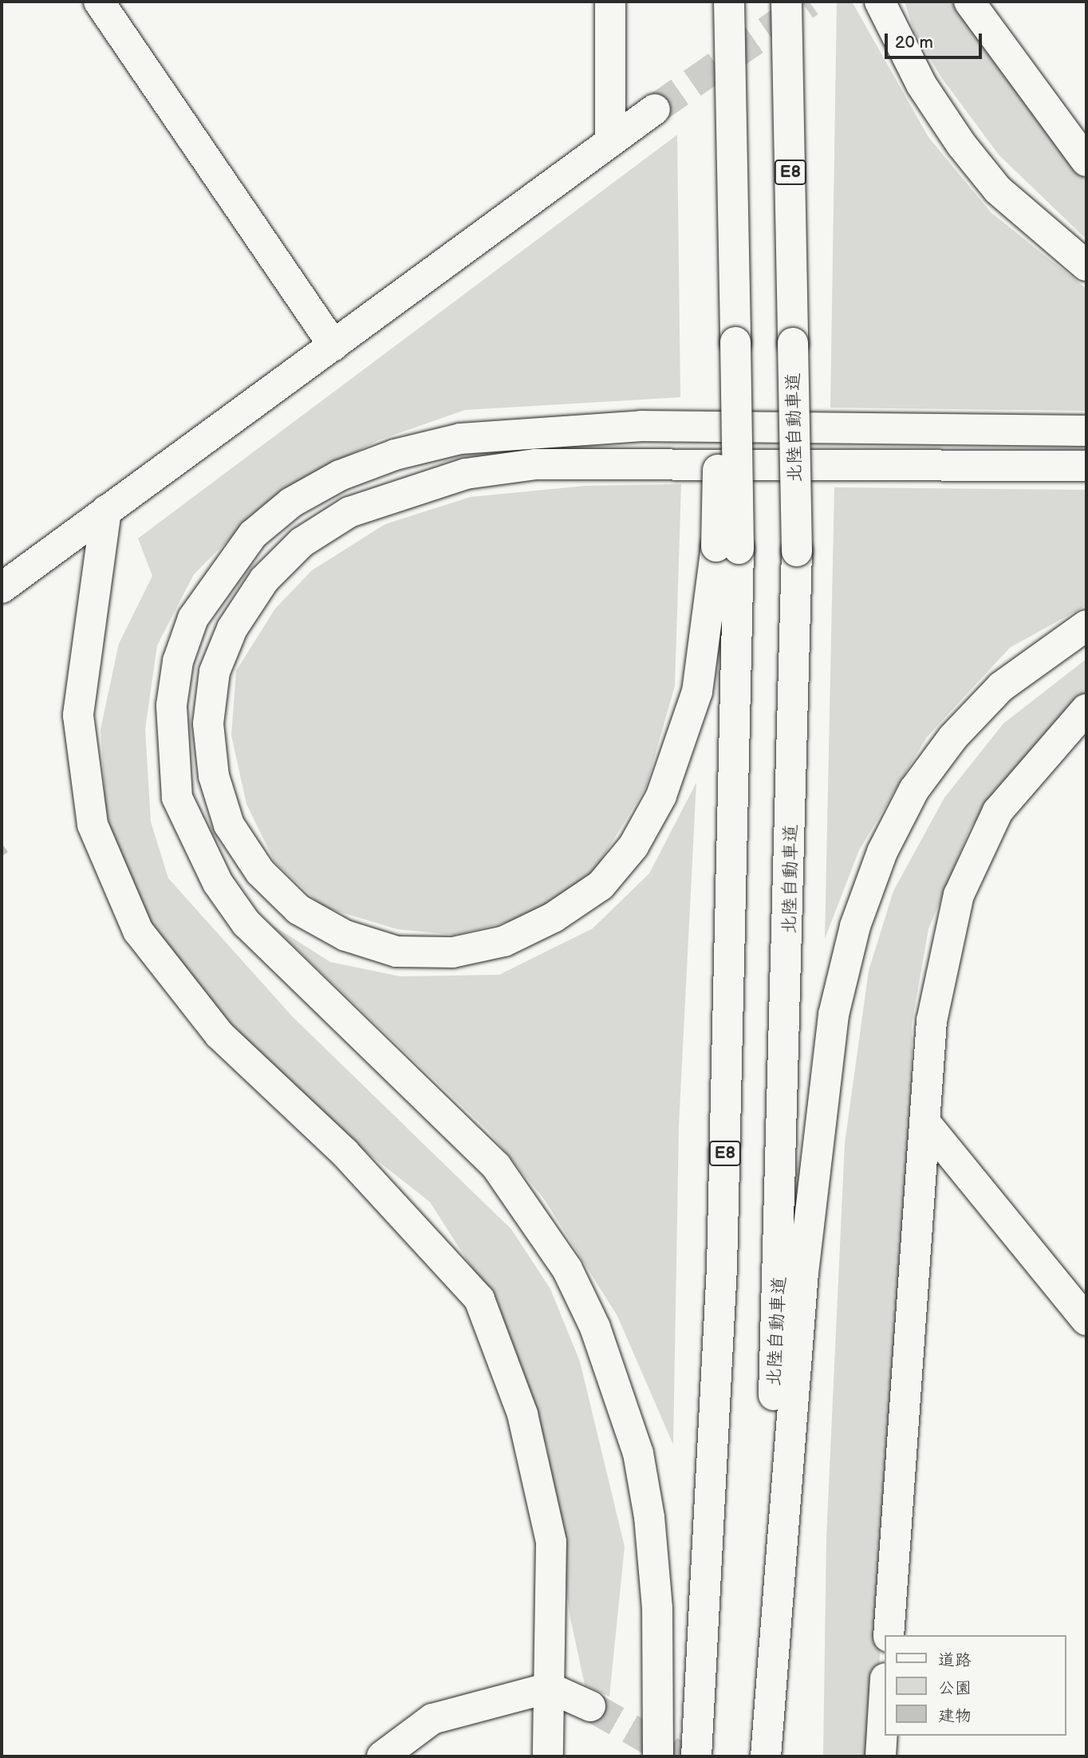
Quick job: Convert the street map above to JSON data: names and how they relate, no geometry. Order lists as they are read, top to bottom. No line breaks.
{"streets":{"main road":["E8","北陸自動車道"]},"legend":["道路","公園","建物"],"scale_bar":"20 m"}
